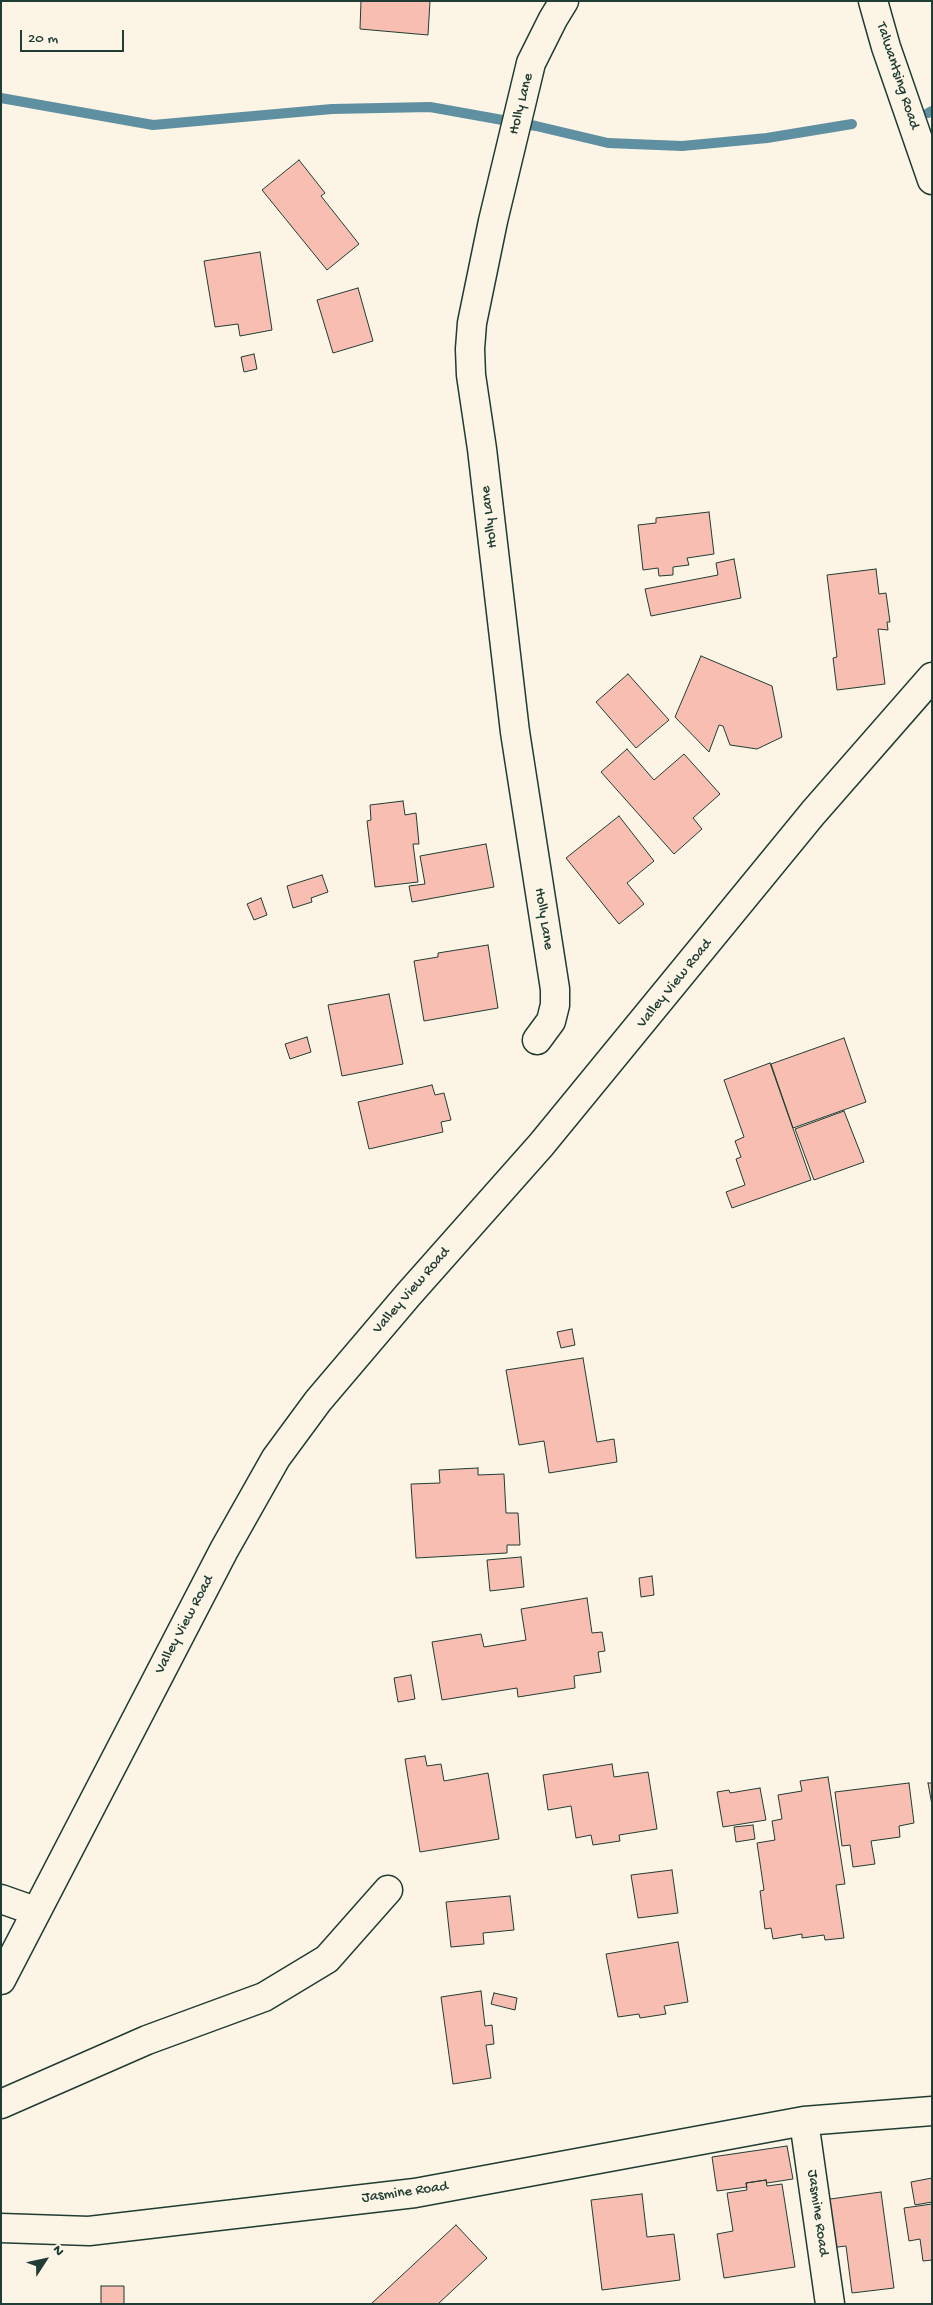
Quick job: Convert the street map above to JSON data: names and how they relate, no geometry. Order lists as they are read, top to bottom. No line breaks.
{"streets":{"street":["Talwantsing Road","Holly Lane","Valley View Road","Jasmine Road"]},"scale_bar":"20 m","north":"top right"}
